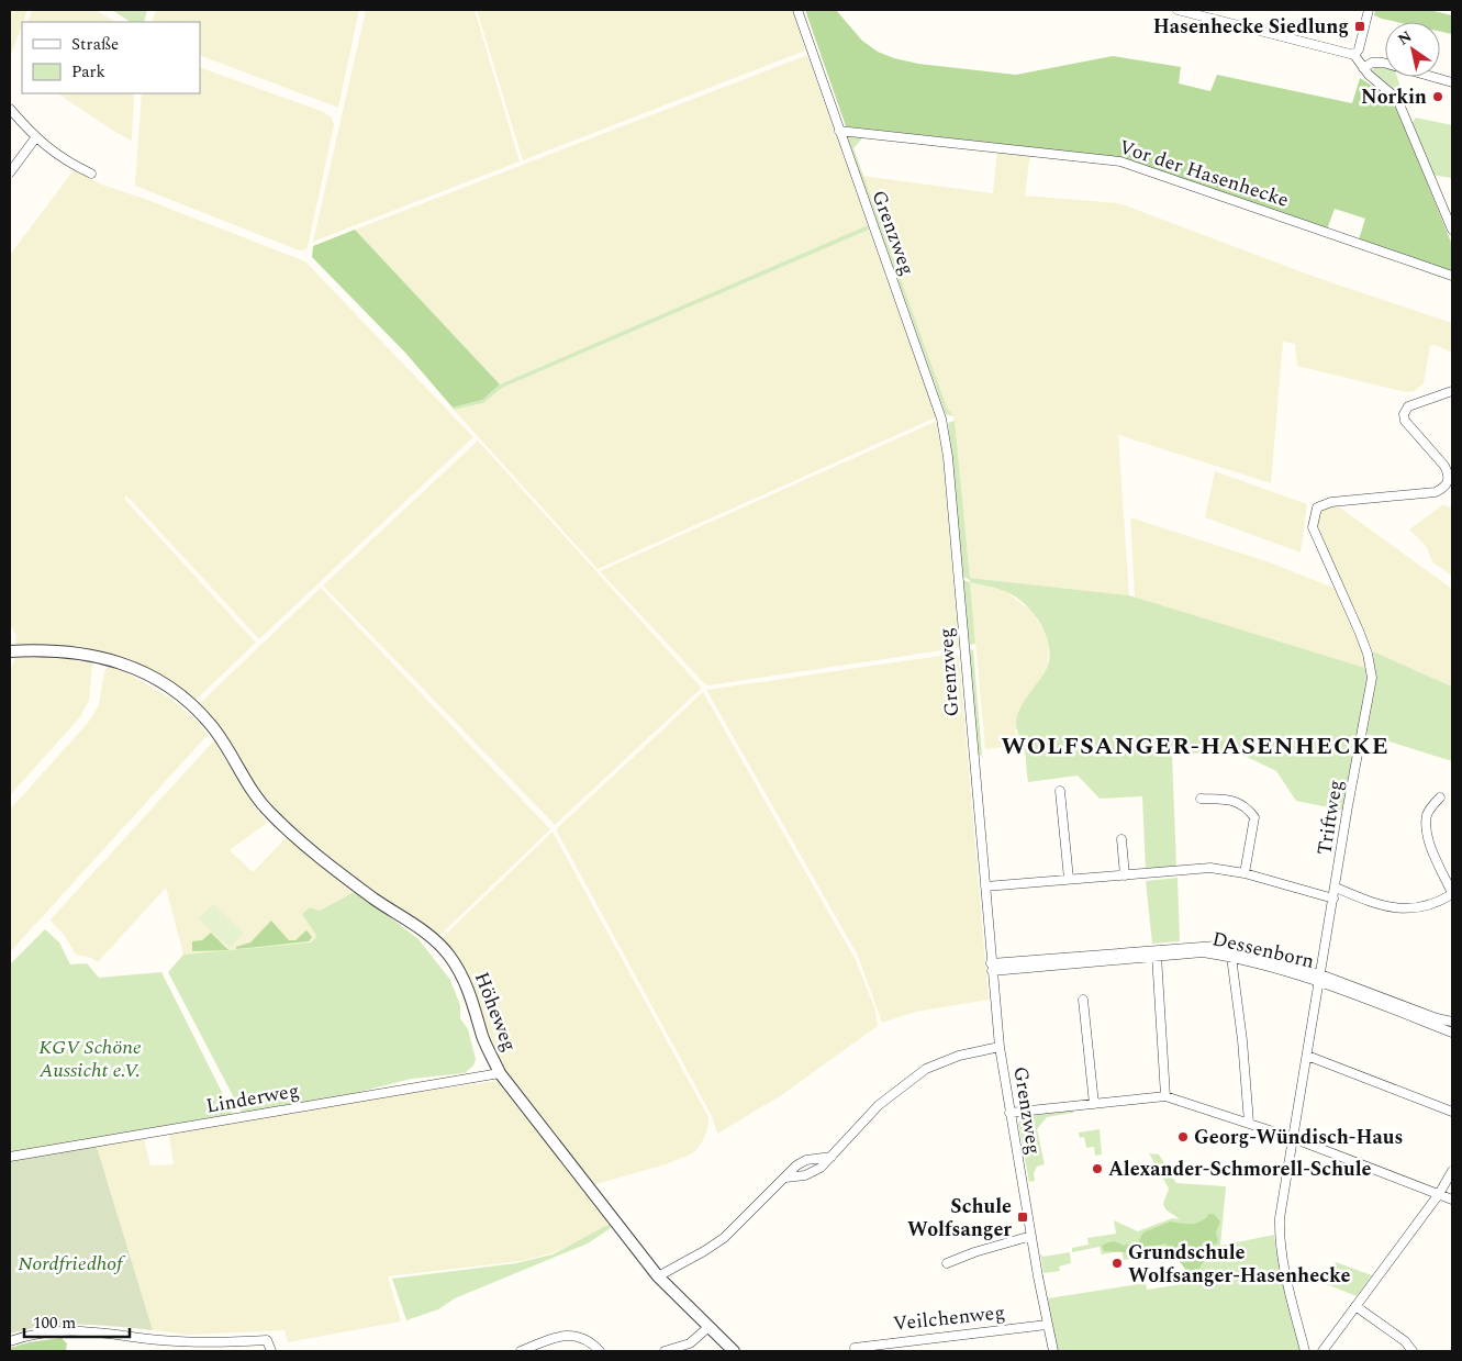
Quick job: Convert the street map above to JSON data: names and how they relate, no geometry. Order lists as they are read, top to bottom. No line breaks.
{"streets":{"street":["Vor der Hasenhecke","Grenzweg","Triftweg","Dessenborn","Höheweg","Linderweg","Veilchenweg"]},"crossings":[["Vor der Hasenhecke","Grenzweg"],["Grenzweg","Dessenborn"],["Grenzweg","Veilchenweg"],["Triftweg","Dessenborn"],["Höheweg","Linderweg"]],"districts":["WOLFSANGER-HASENHECKE"],"parks":["KGV Schöne Aussicht e.V.","Nordfriedhof"],"places":{"transit":["Hasenhecke Siedlung","Schule Wolfsanger"],"other":["Norkin","Georg-Wündisch-Haus","Alexander-Schmorell-Schule","Grundschule Wolfsanger-Hasenhecke"]},"legend":["Straße","Park"],"scale_bar":"100 m","north":"top left"}
